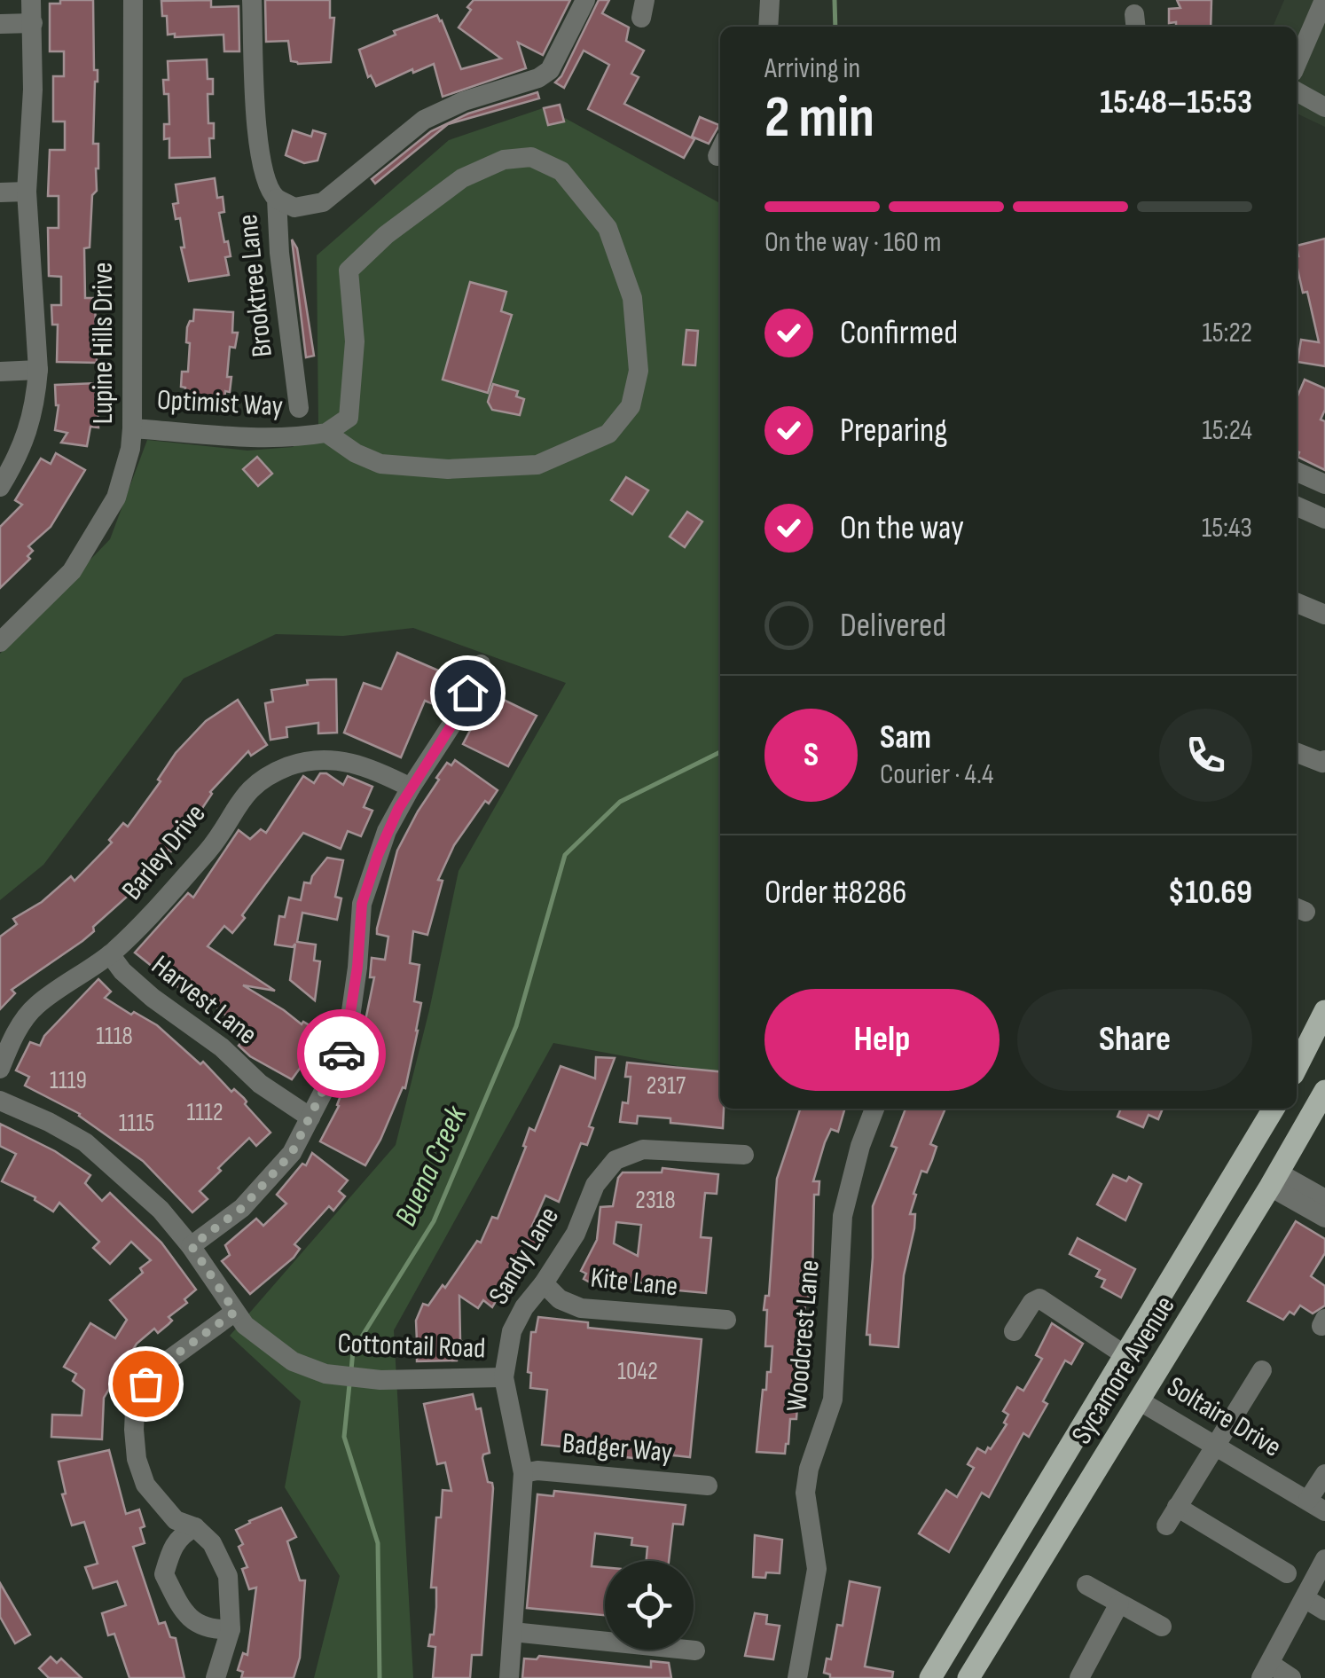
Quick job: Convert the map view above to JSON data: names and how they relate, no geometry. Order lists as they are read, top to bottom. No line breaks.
{"streets":{"main road":["Sycamore Avenue"],"street":["Brooktree Lane","Lupine Hills Drive","Optimist Way","Barley Drive","Harvest Lane","Sandy Lane","Kite Lane","Woodcrest Lane","Cottontail Road","Soltaire Drive","Badger Way"]},"crossings":[["Lupine Hills Drive","Optimist Way"],["Barley Drive","Harvest Lane"],["Sandy Lane","Kite Lane"],["Sandy Lane","Cottontail Road"],["Sandy Lane","Badger Way"],["Sycamore Avenue","Soltaire Drive"]],"water":["Buena Creek"],"house_numbers":["1118","1119","2317","1112","1115","2318","1042"],"page":{"heading":["2 min","Arriving in","15:48–15:53"],"panel":["Sam","Courier · 4.4","Order #8286","$10.69"],"bar":"On the way · 160 m","list":[["Confirmed","15:22"],["Preparing","15:24"],["On the way","15:43"],"Delivered"],"round":"S","buttons":["Help","Share"]}}
